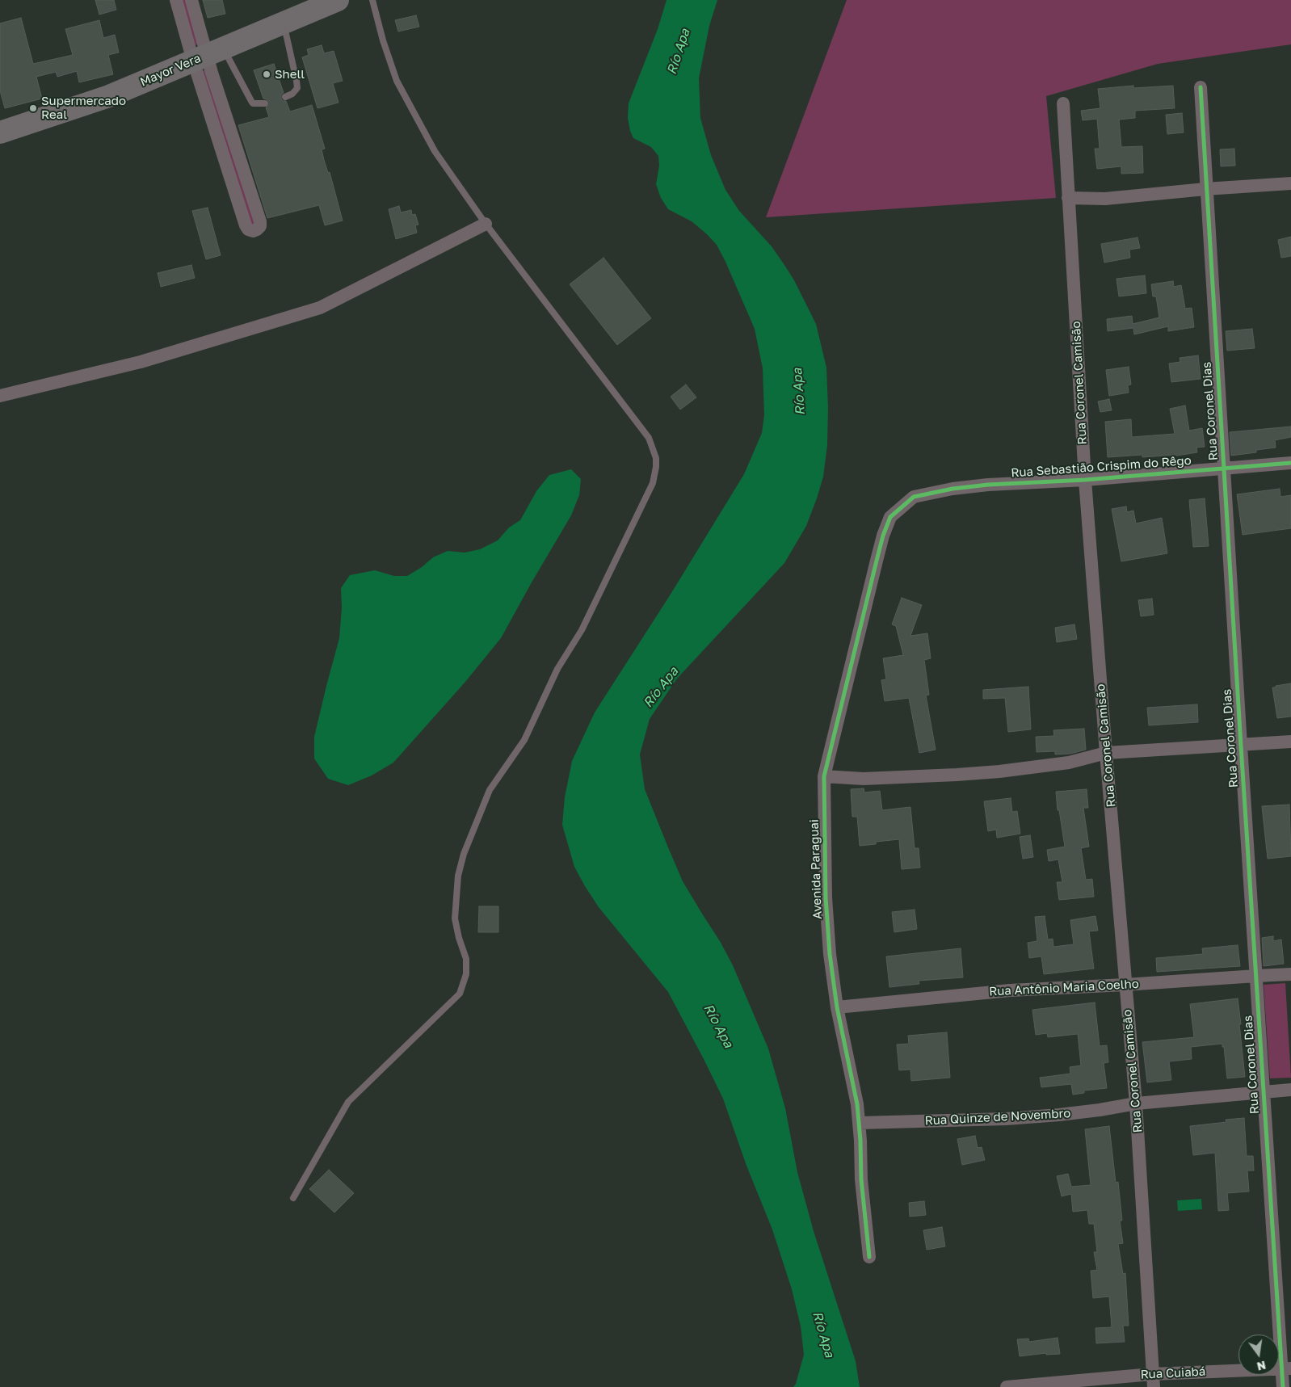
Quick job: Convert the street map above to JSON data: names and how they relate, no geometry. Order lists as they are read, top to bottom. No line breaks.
{"streets":{"highway":["Mayor Vera"],"street":["Rua Coronel Camisão","Rua Coronel Dias","Rua Sebastião Crispim do Rêgo","Avenida Paraguai","Rua Antônio Maria Coelho","Rua Quinze de Novembro","Rua Cuiabá"]},"crossings":[["Rua Coronel Camisão","Rua Sebastião Crispim do Rêgo"],["Rua Coronel Camisão","Rua Antônio Maria Coelho"],["Rua Coronel Camisão","Rua Quinze de Novembro"],["Rua Coronel Camisão","Rua Cuiabá"],["Rua Coronel Dias","Rua Sebastião Crispim do Rêgo"],["Rua Coronel Dias","Rua Antônio Maria Coelho"],["Rua Coronel Dias","Rua Quinze de Novembro"],["Rua Coronel Dias","Rua Cuiabá"],["Rua Sebastião Crispim do Rêgo","Avenida Paraguai"],["Avenida Paraguai","Rua Antônio Maria Coelho"],["Avenida Paraguai","Rua Quinze de Novembro"]],"water":["Río Apa"],"places":["Shell","Supermercado Real"],"north":"bottom"}
